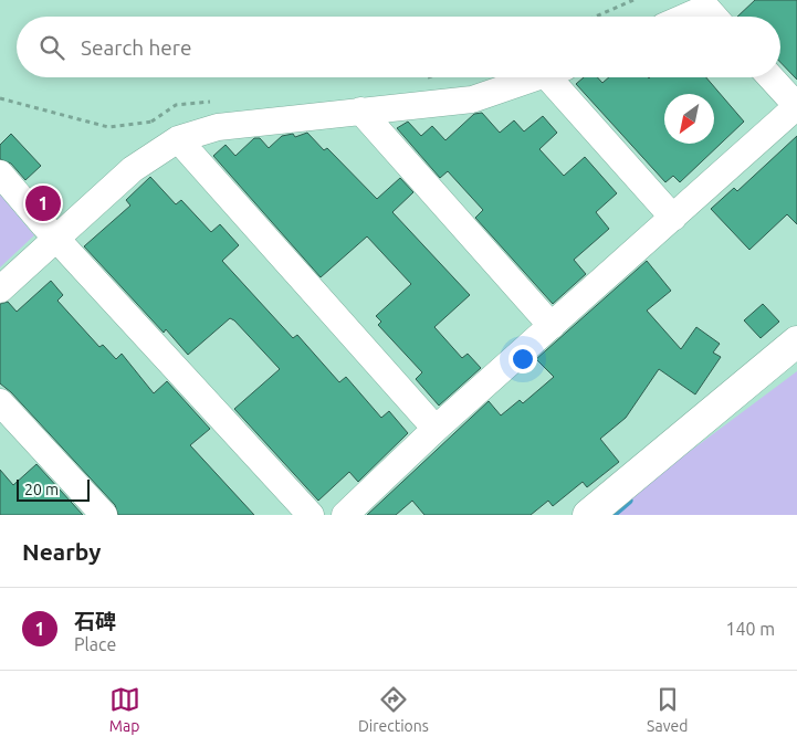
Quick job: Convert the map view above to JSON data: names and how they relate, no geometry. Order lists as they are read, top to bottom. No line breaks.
{"scale_bar":"20 m","north":"bottom left","page":{"search":"Search here","pins":"1","scale":"20 m","heading":"Nearby","list":[{"mark":"1","name":"石碑","note":"Place","value":"140 m"}],"nav":["Map","Directions","Saved"]}}
